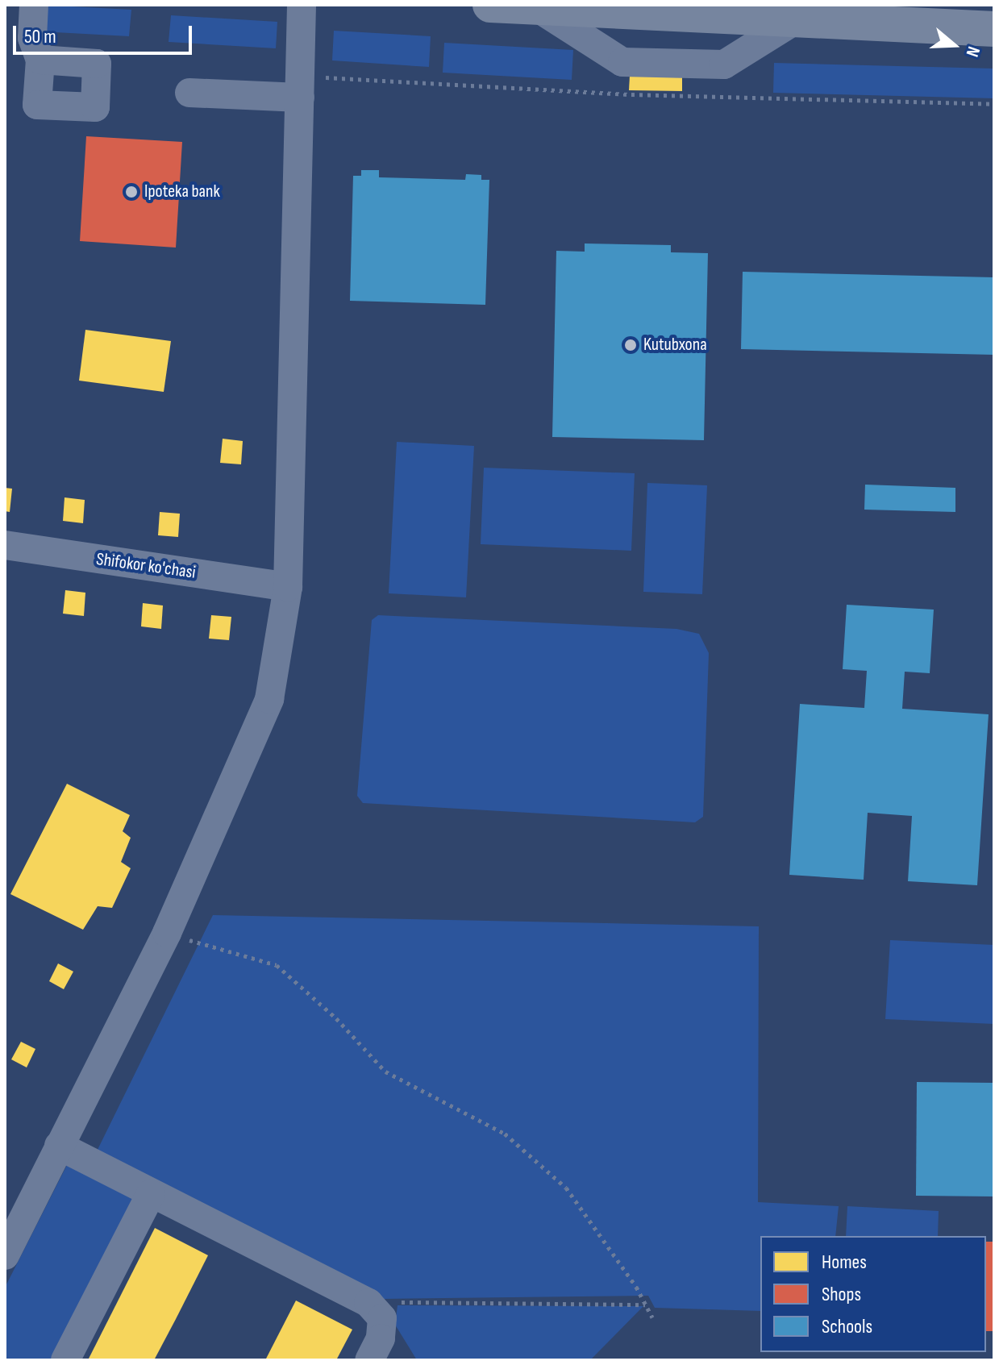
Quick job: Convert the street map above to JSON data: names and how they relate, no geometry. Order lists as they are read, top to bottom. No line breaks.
{"streets":{"street":["Shifokor ko'chasi"]},"places":["Ipoteka bank","Kutubxona"],"legend":["Homes","Shops","Schools"],"scale_bar":"50 m","north":"right"}
